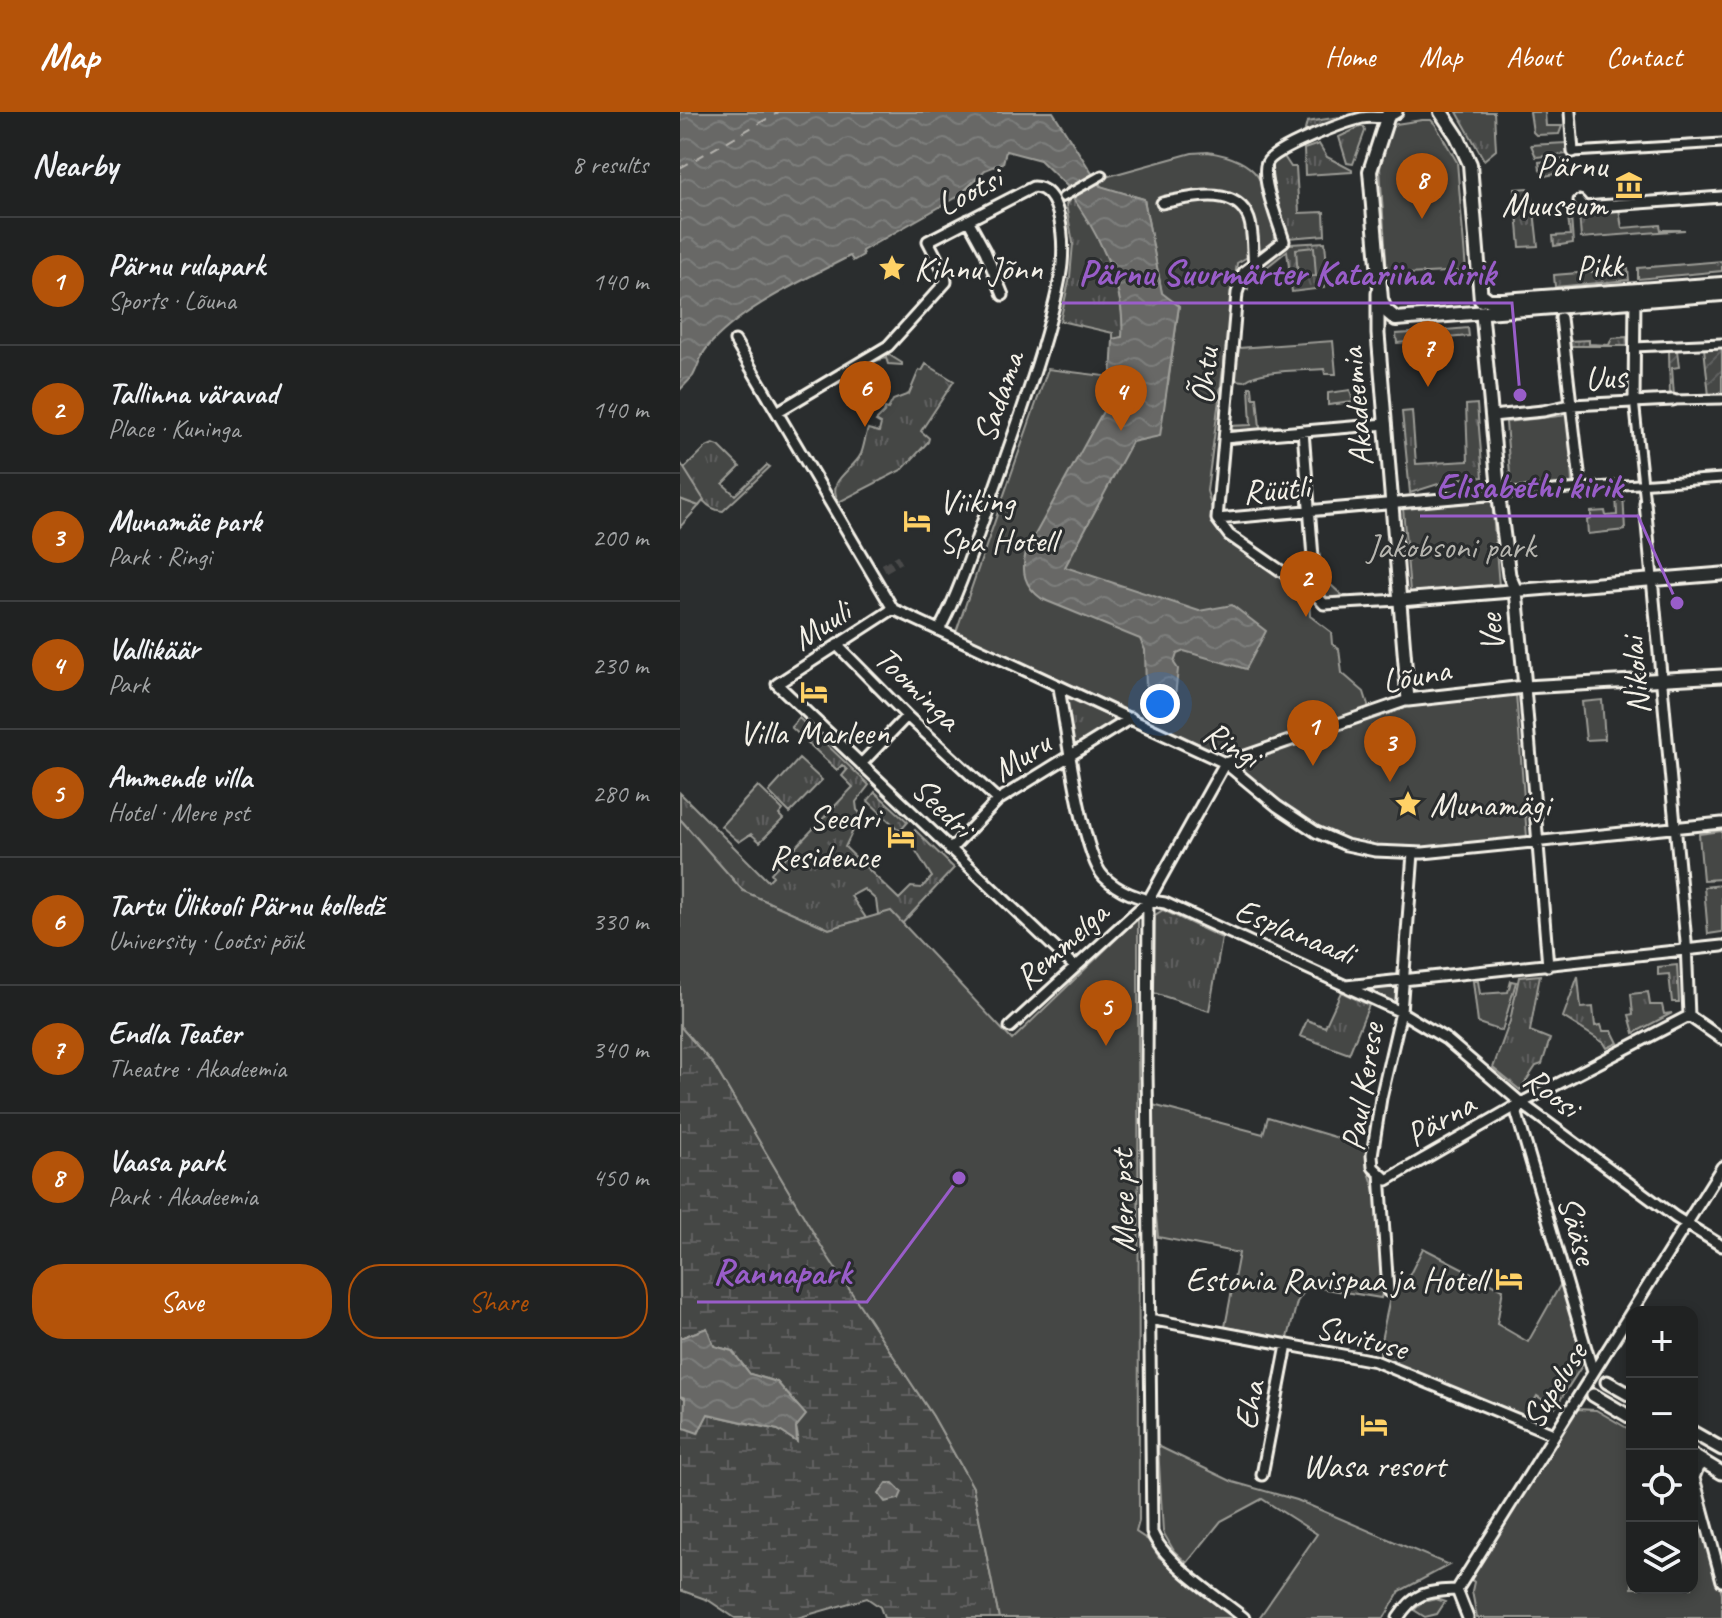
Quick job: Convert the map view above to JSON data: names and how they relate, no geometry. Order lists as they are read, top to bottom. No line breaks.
{"streets":{"main road":["Pikk","Akadeemia","Vee"],"street":["Lootsi","Õhtu","Uus","Sadama","Rüütli","Muuli","Lõuna","Nikolai","Toominga","Ringi","Muru","Seedri","Esplanaadi","Remmelga","Paul Kerese","Roosi","Pärna","Mere pst","Sääse","Suvituse","Supeluse","Eha"]},"crossings":[["Lootsi","Sadama"],["Pikk","Akadeemia"],["Pikk","Vee"],["Pikk","Nikolai"],["Õhtu","Akadeemia"],["Õhtu","Rüütli"],["Uus","Vee"],["Uus","Nikolai"],["Sadama","Ringi"],["Akadeemia","Rüütli"],["Akadeemia","Lõuna"],["Rüütli","Vee"],["Rüütli","Nikolai"],["Muuli","Toominga"],["Muuli","Ringi"],["Muuli","Seedri"],["Vee","Lõuna"],["Vee","Ringi"],["Vee","Esplanaadi"],["Lõuna","Nikolai"],["Lõuna","Ringi"],["Lõuna","Mere pst"],["Nikolai","Ringi"],["Nikolai","Esplanaadi"],["Nikolai","Pärna"],["Toominga","Muru"],["Ringi","Muru"],["Ringi","Esplanaadi"],["Ringi","Paul Kerese"],["Ringi","Mere pst"],["Muru","Seedri"],["Muru","Esplanaadi"],["Seedri","Remmelga"],["Esplanaadi","Remmelga"],["Esplanaadi","Paul Kerese"],["Esplanaadi","Roosi"],["Esplanaadi","Mere pst"],["Remmelga","Mere pst"],["Paul Kerese","Roosi"],["Paul Kerese","Pärna"],["Roosi","Pärna"],["Roosi","Sääse"],["Roosi","Supeluse"],["Pärna","Sääse"],["Mere pst","Suvituse"],["Sääse","Supeluse"],["Suvituse","Supeluse"],["Suvituse","Eha"]],"parks":["Jakobsoni park"],"places":{"museum":["Pärnu Muuseum"],"place":["Kihnu Jõnn","Munamägi"],"other":["Pärnu Suurmärter Katariina kirik","Elisabethi kirik","Rannapark"],"hotel":["Viiking Spa Hotell","Villa Marleen","Seedri Residence","Estonia Ravispaa ja Hotell","Wasa resort"]},"page":{"header":"Map","nav":["Home","Map","About","Contact"],"heading":["Nearby","8 results"],"pins":["8","7","6","4","2","1","3","5"],"list":[{"mark":"1","name":"Pärnu rulapark","note":"Sports · Lõuna","value":"140 m"},{"mark":"2","name":"Tallinna väravad","note":"Place · Kuninga","value":"140 m"},{"mark":"3","name":"Munamäe park","note":"Park · Ringi","value":"200 m"},{"mark":"4","name":"Vallikäär","note":"Park","value":"230 m"},{"mark":"5","name":"Ammende villa","note":"Hotel · Mere pst","value":"280 m"},{"mark":"6","name":"Tartu Ülikooli Pärnu kolledž","note":"University · Lootsi põik","value":"330 m"},{"mark":"7","name":"Endla Teater","note":"Theatre · Akadeemia","value":"340 m"},{"mark":"8","name":"Vaasa park","note":"Park · Akadeemia","value":"450 m"}],"buttons":["Save","Share"],"map_buttons":["+","−"]}}
